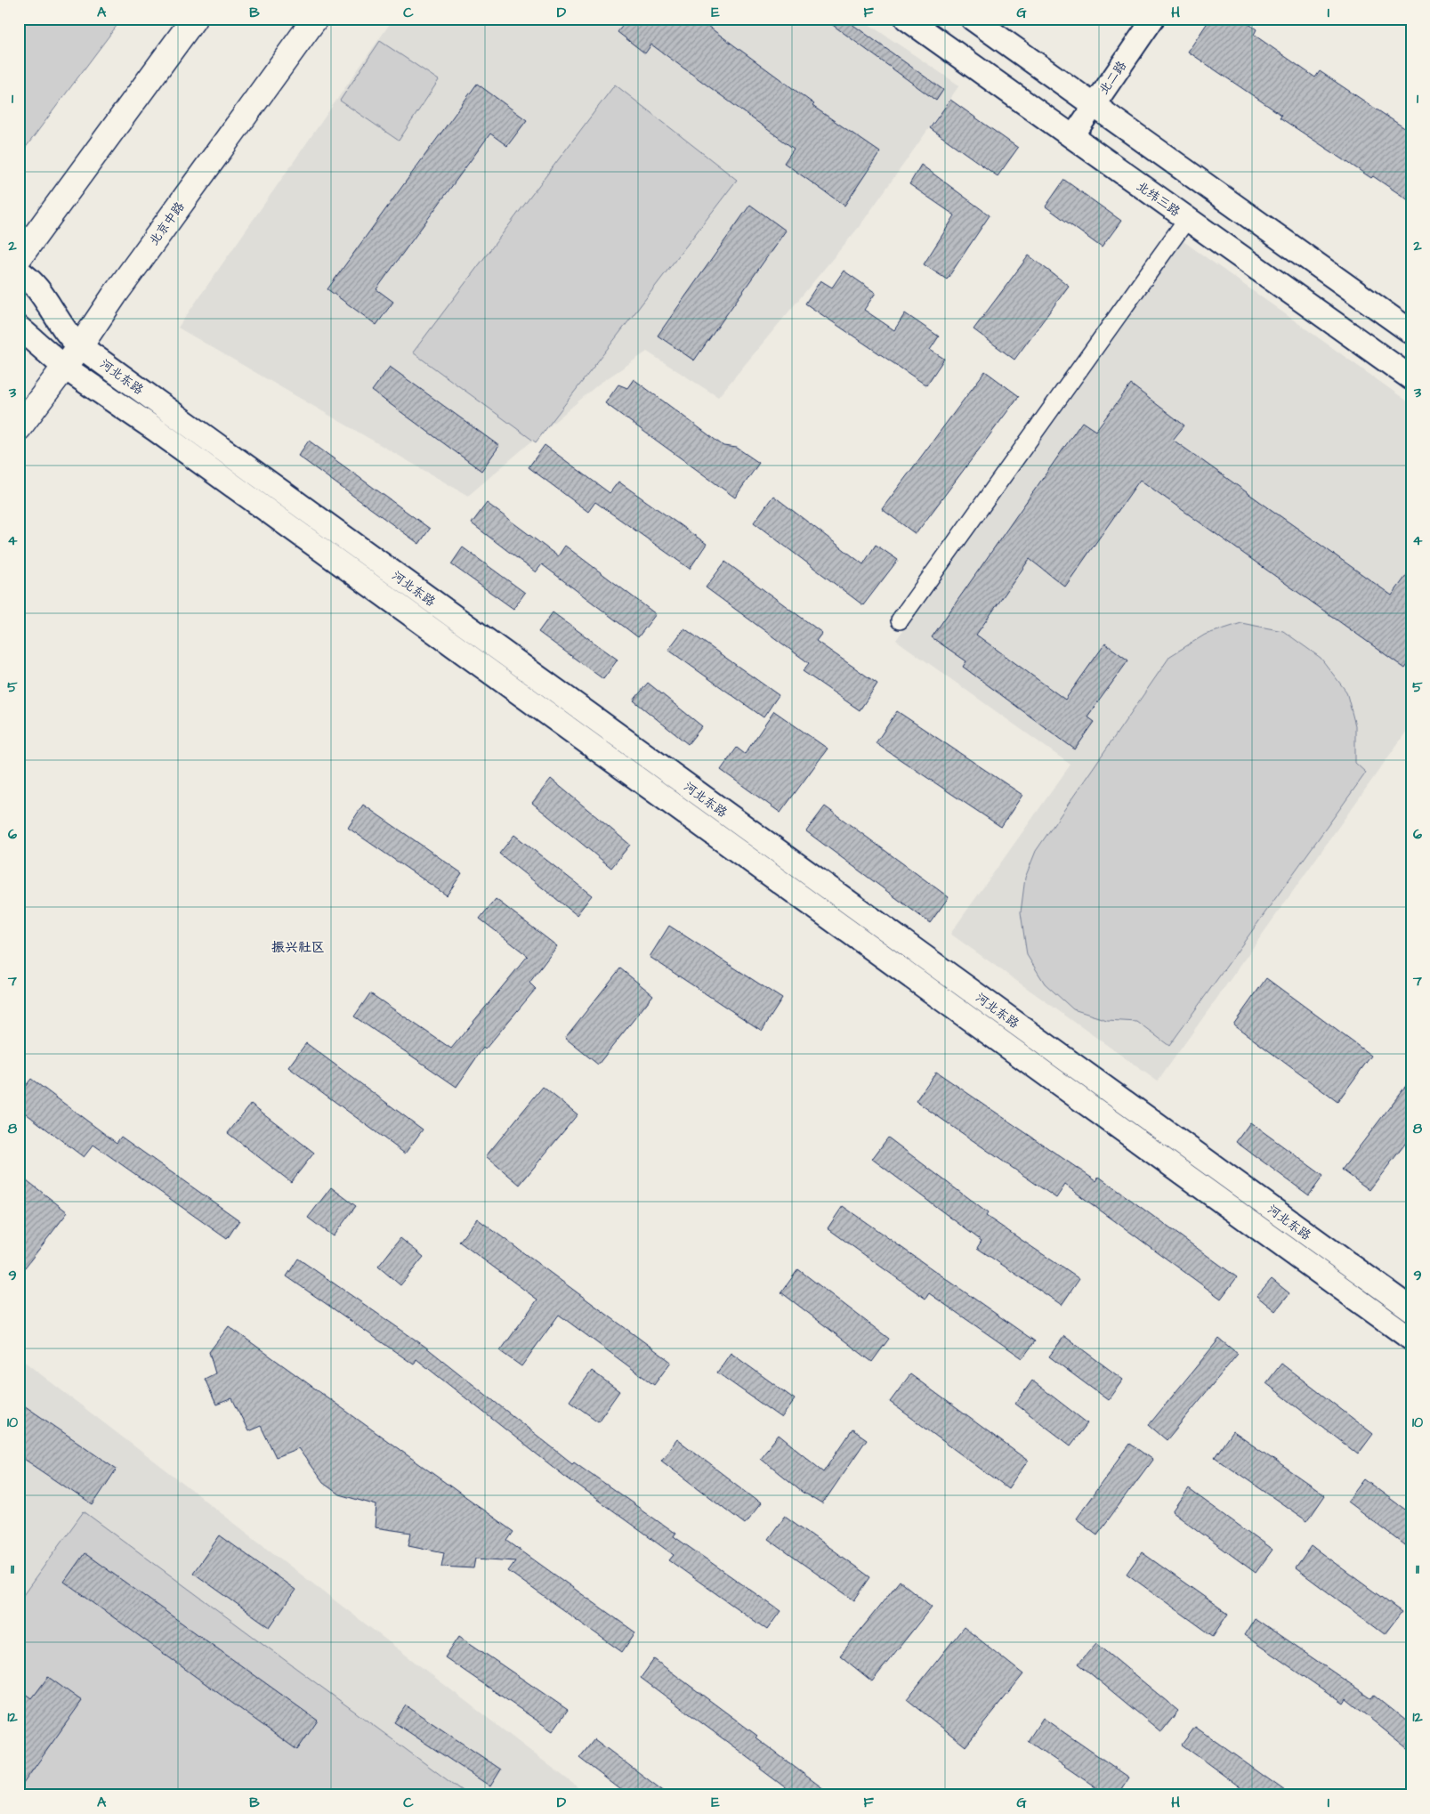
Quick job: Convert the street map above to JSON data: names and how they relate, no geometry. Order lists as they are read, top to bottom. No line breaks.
{"streets":{"main road":["北纬三路","北京中路","河北东路"],"street":["北二路"]},"crossings":[["北二路","北纬三路"],["北京中路","河北东路"]],"districts":["振兴社区"],"grid":{"columns":["A","B","C","D","E","F","G","H","I"],"rows":["1","2","3","4","5","6","7","8","9","10","11","12"]}}
